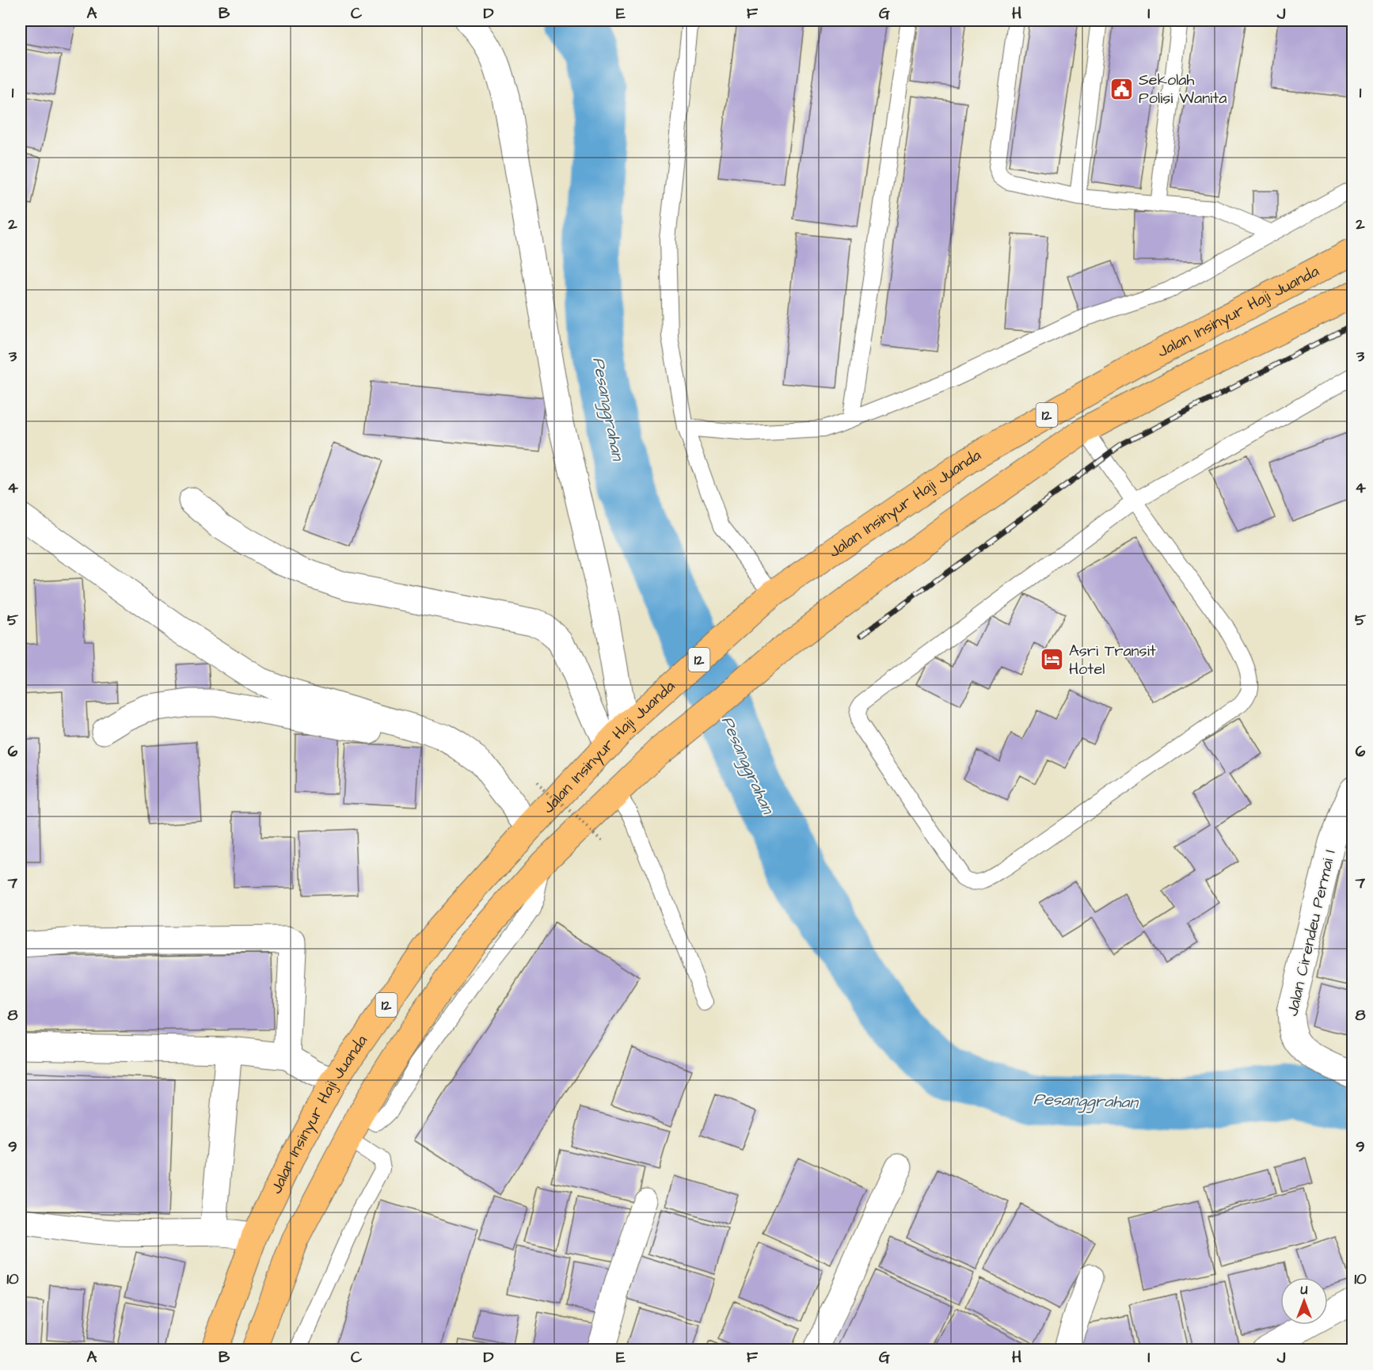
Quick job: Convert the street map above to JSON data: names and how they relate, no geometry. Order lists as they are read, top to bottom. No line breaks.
{"streets":{"highway":["Jalan Insinyur Haji Juanda","12"],"street":["Jalan Cirendeu Permai I"]},"water":["Pesanggrahan"],"places":{"public building":["Sekolah Polisi Wanita"],"hotel":["Asri Transit Hotel"]},"north":"top","grid":{"columns":["A","B","C","D","E","F","G","H","I","J"],"rows":["1","2","3","4","5","6","7","8","9","10"]}}
